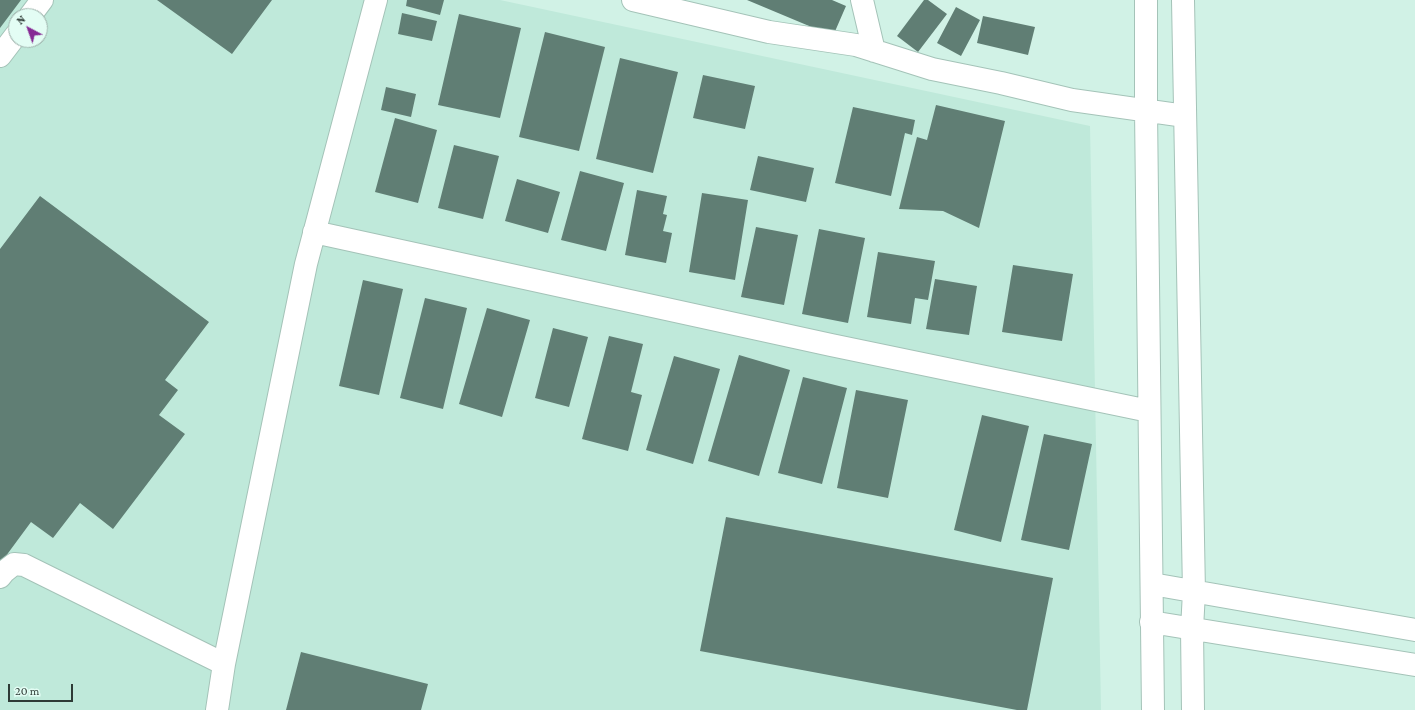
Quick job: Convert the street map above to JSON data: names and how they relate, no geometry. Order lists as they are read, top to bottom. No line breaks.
{"scale_bar":"20 m","north":"top left"}
